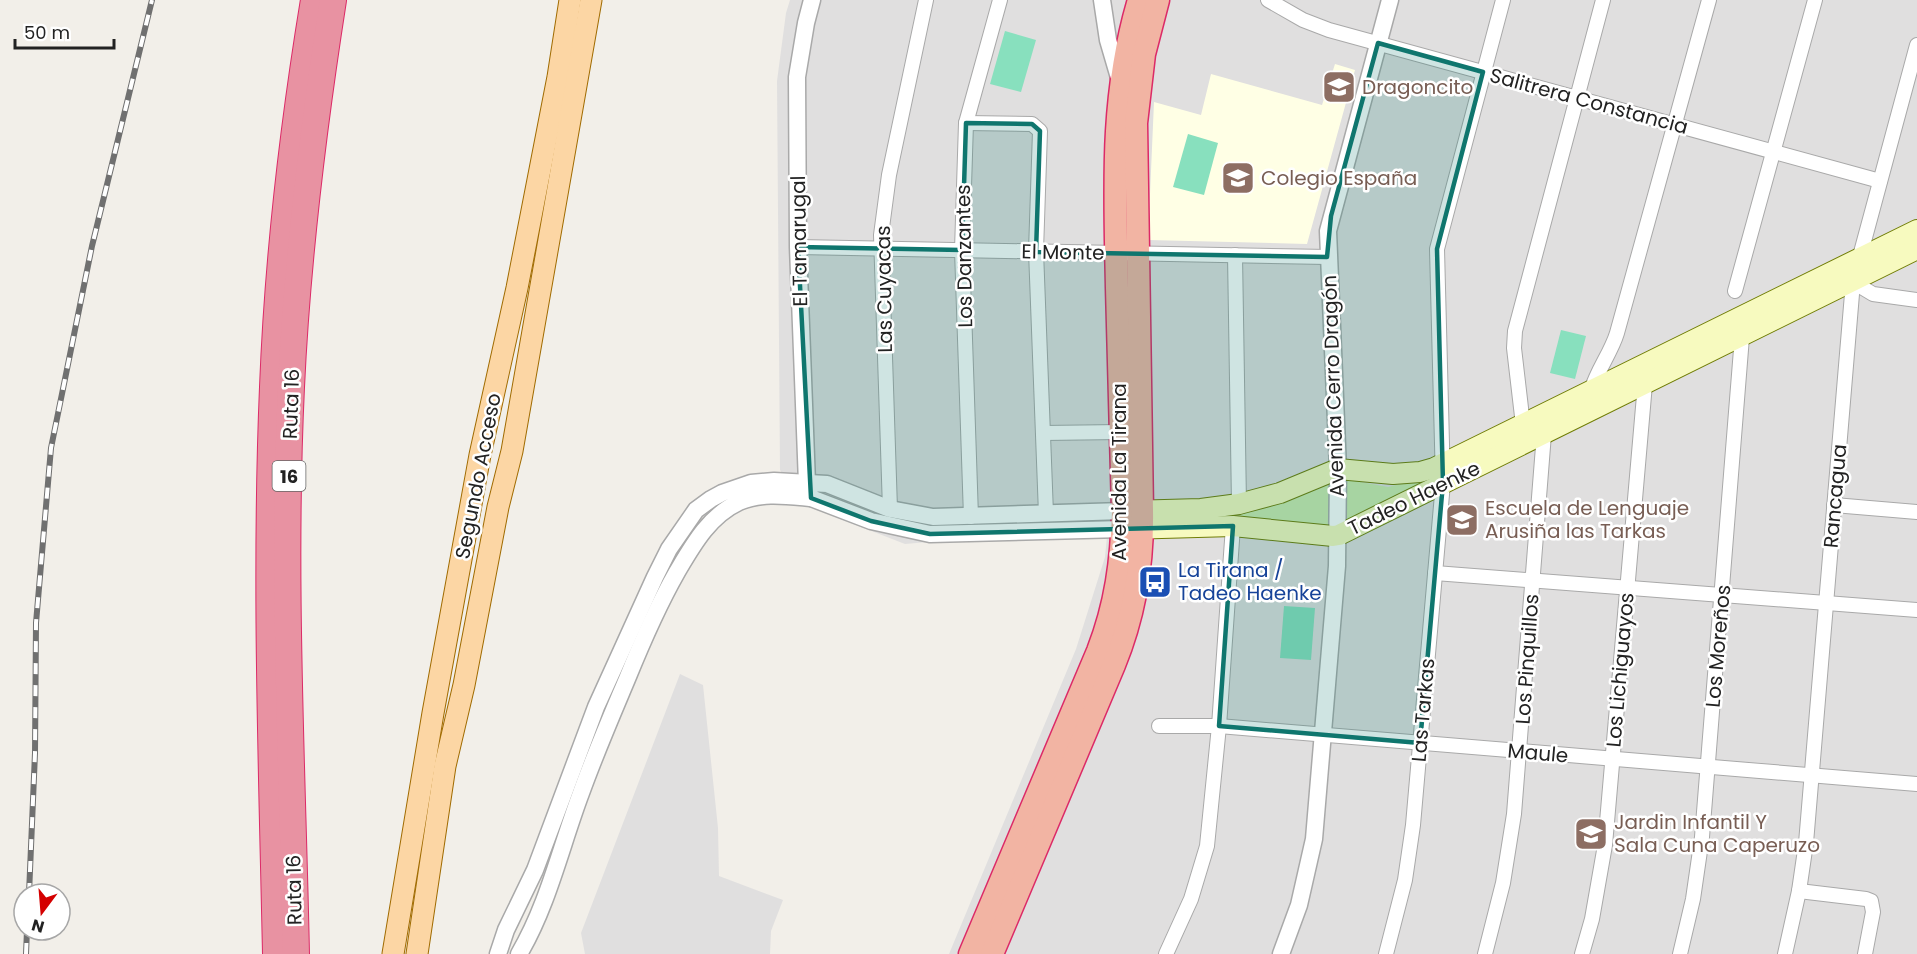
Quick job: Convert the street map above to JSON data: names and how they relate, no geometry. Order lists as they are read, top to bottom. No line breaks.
{"streets":{"highway":["Ruta 16","Avenida La Tirana","16"],"main road":["Segundo Acceso","Tadeo Haenke"],"street":["Salitrera Constancia","El Tamarugal","El Monte","Los Danzantes","Las Cuyacas","Avenida Cerro Dragón","Rancagua","Los Moreños","Los Pinquillos","Los Lichiguayos","Las Tarkas","Maule"]},"crossings":[["Salitrera Constancia","Avenida Cerro Dragón"],["Salitrera Constancia","Rancagua"],["Salitrera Constancia","Las Tarkas"],["El Tamarugal","El Monte"],["El Tamarugal","Tadeo Haenke"],["El Monte","Los Danzantes"],["El Monte","Las Cuyacas"],["El Monte","Avenida Cerro Dragón"],["El Monte","Avenida La Tirana"],["Los Danzantes","Tadeo Haenke"],["Las Cuyacas","Tadeo Haenke"],["Avenida Cerro Dragón","Tadeo Haenke"],["Avenida Cerro Dragón","Maule"],["Avenida La Tirana","Tadeo Haenke"],["Rancagua","Tadeo Haenke"],["Rancagua","Maule"],["Tadeo Haenke","Los Moreños"],["Tadeo Haenke","Los Pinquillos"],["Tadeo Haenke","Los Lichiguayos"],["Tadeo Haenke","Las Tarkas"],["Los Moreños","Maule"],["Los Pinquillos","Maule"],["Los Lichiguayos","Maule"],["Las Tarkas","Maule"]],"places":{"school or university":["Dragoncito","Colegio España","Escuela de Lenguaje Arusiña las Tarkas","Jardin Infantil Y Sala Cuna Caperuzo"],"bus stop":["La Tirana / Tadeo Haenke"]},"scale_bar":"50 m","north":"bottom"}
